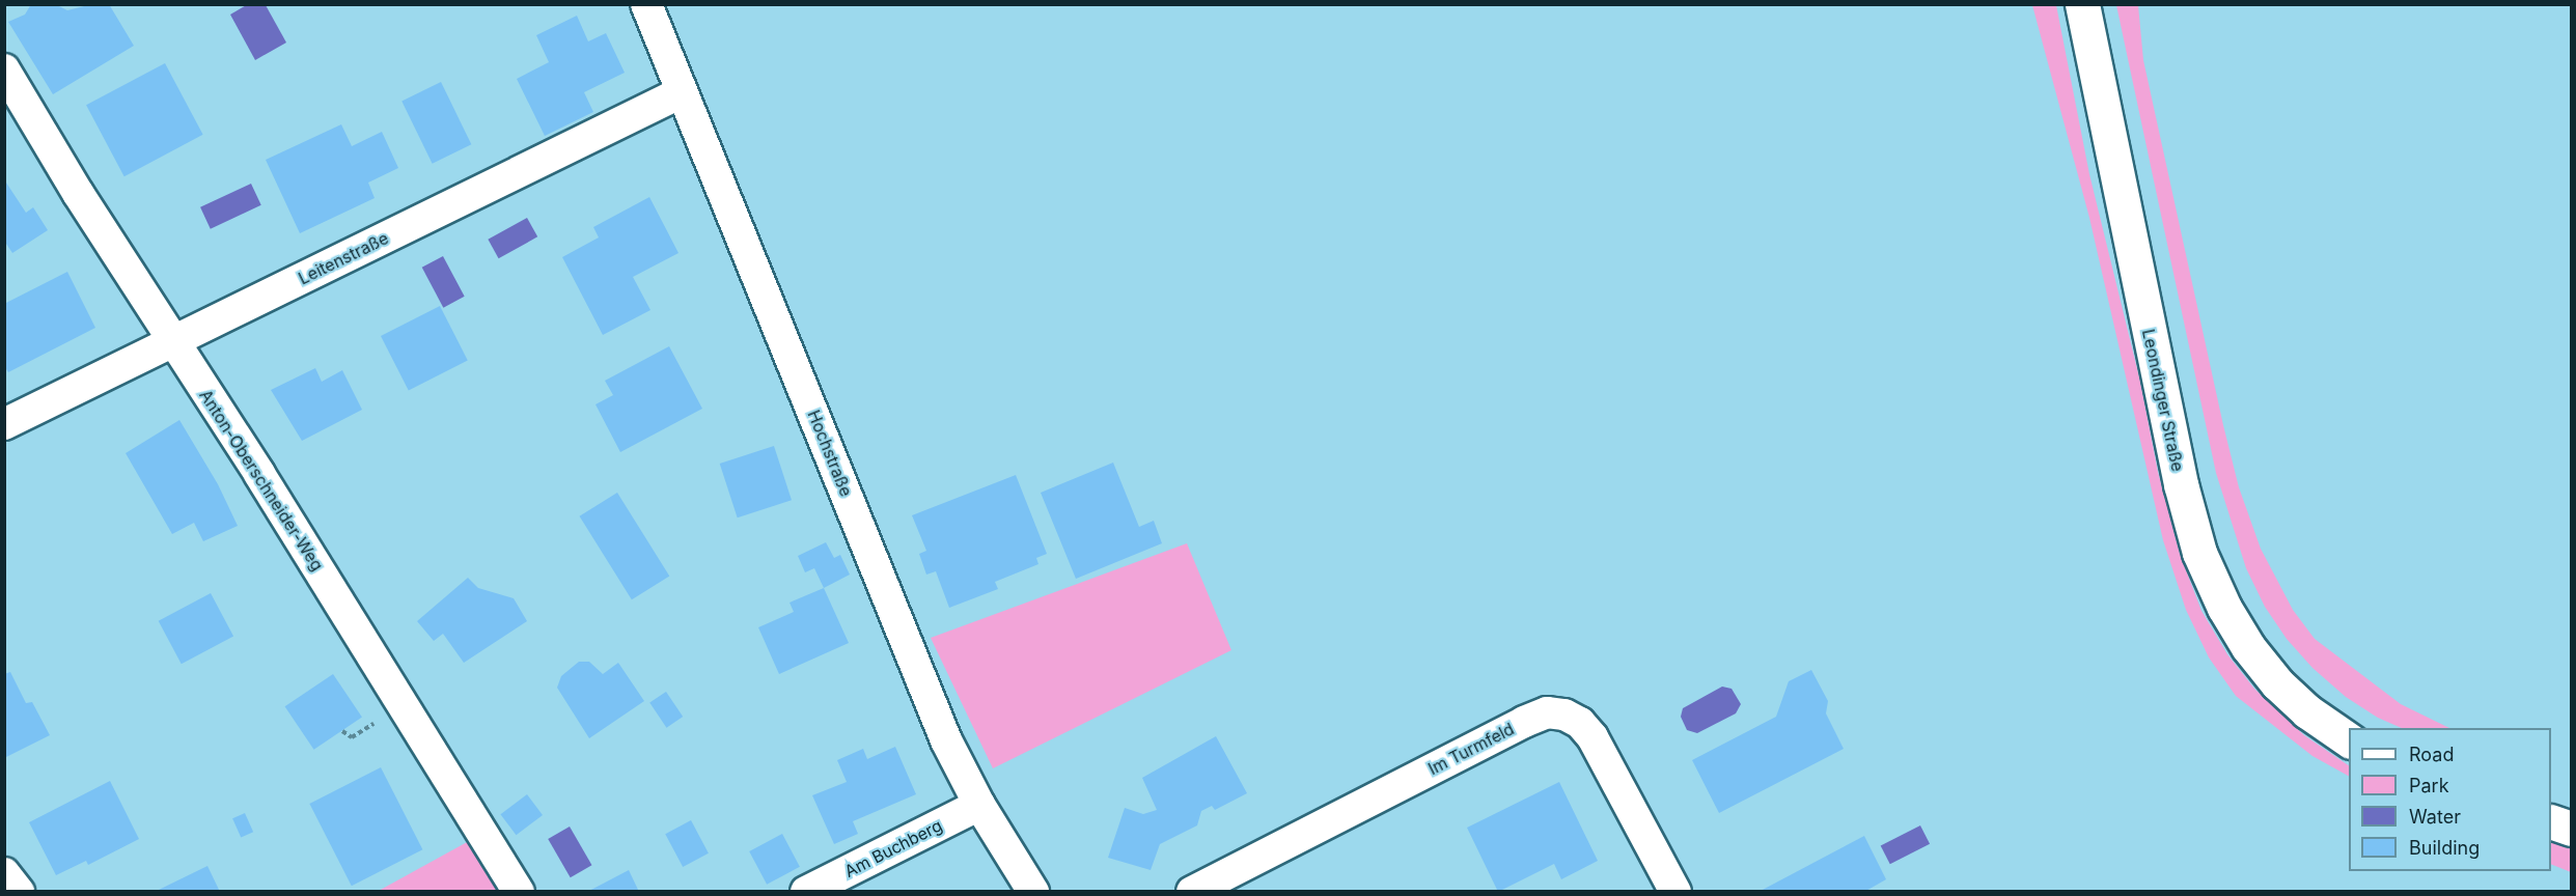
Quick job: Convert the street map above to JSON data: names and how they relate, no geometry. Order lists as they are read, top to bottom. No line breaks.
{"streets":{"street":["Leitenstraße","Leondinger Straße","Hochstraße","Anton-Oberschneider-Weg","Im Turmfeld","Am Buchberg"]},"crossings":[["Leitenstraße","Hochstraße"],["Leitenstraße","Anton-Oberschneider-Weg"],["Hochstraße","Am Buchberg"]],"legend":["Road","Park","Water","Building"]}
